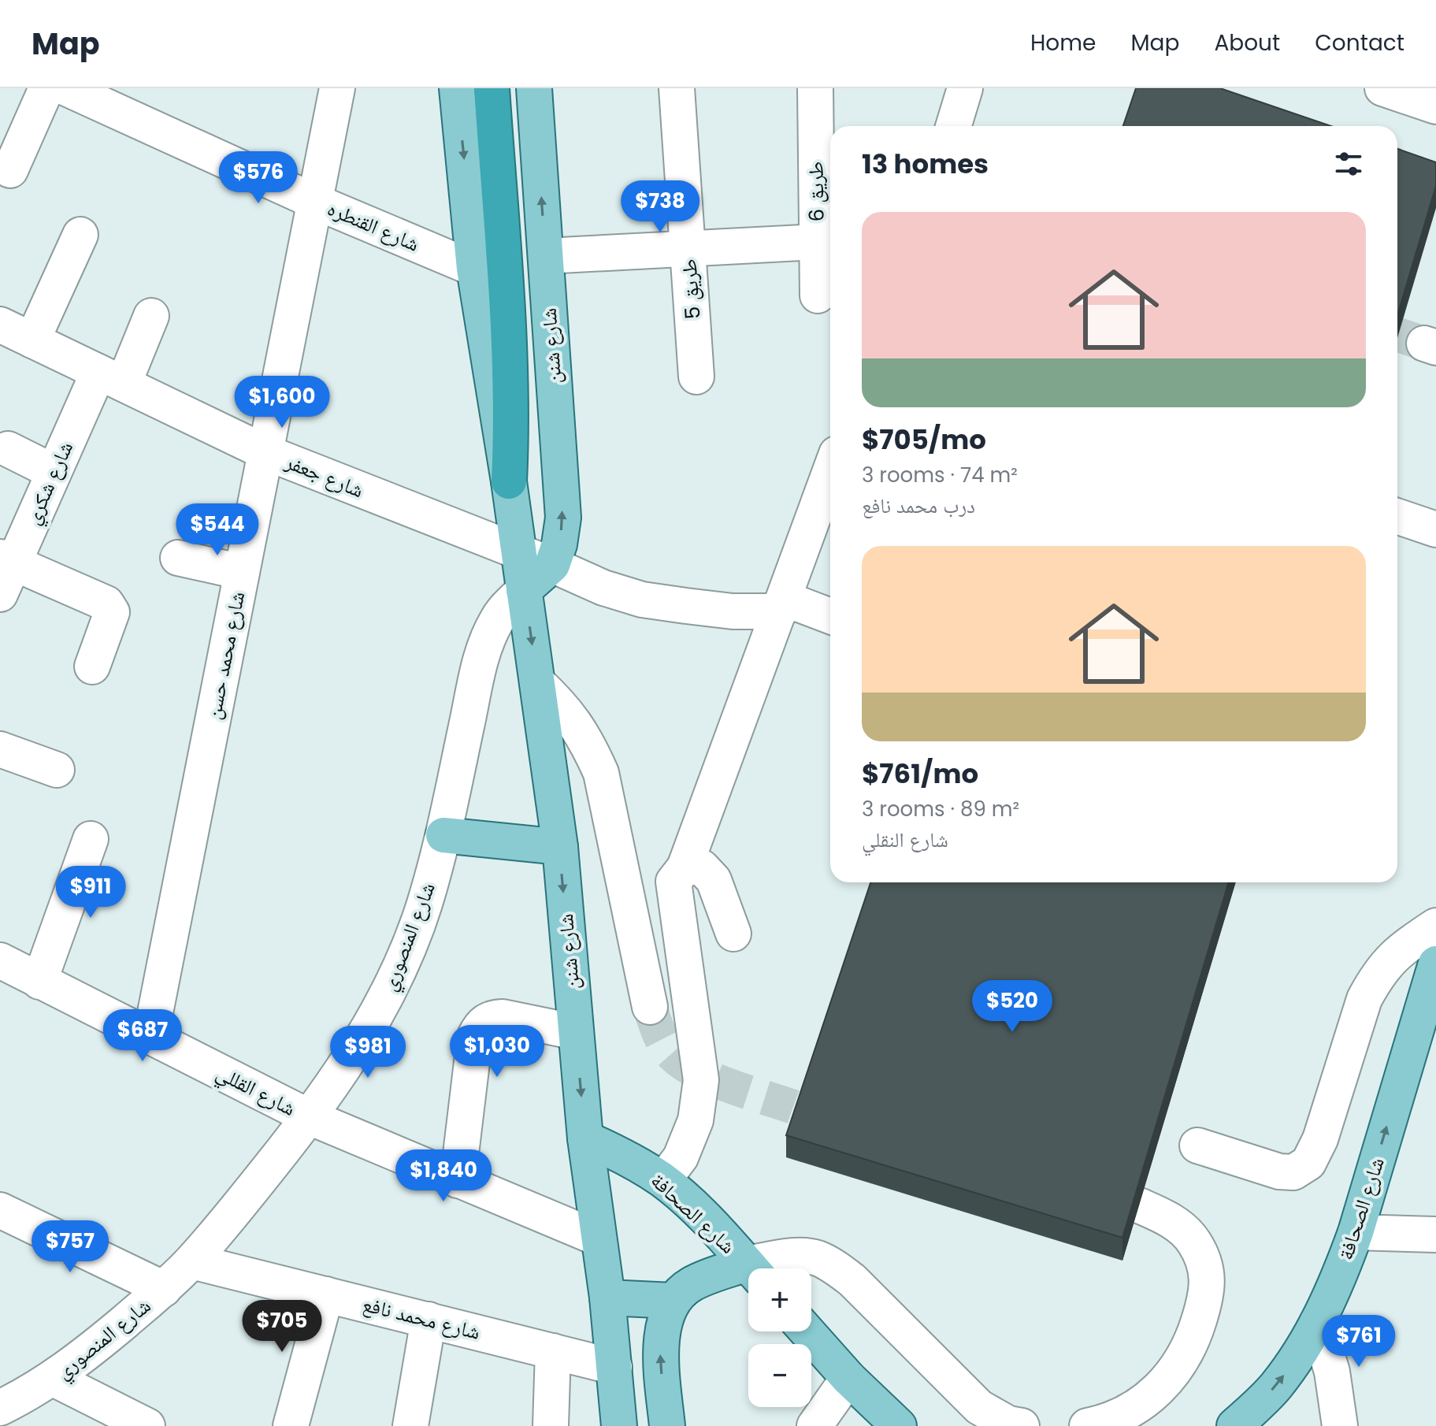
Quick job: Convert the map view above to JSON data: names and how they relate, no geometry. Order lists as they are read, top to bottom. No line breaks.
{"streets":{"main road":["شارع شنن","شارع الصحافة"],"street":["طريق 6","شارع القنطره","طريق 5","شارع جعفر","شارع شكري","شارع محمد حسن","شارع المنصوري","شارع القللي","شارع محمد نافع"]},"crossings":[["شارع القنطره","شارع شنن"],["شارع القنطره","شارع محمد حسن"],["شارع شنن","شارع جعفر"],["شارع شنن","شارع المنصوري"],["شارع شنن","شارع القللي"],["شارع شنن","شارع الصحافة"],["شارع شنن","شارع محمد نافع"],["شارع جعفر","شارع شكري"],["شارع جعفر","شارع محمد حسن"],["شارع محمد حسن","شارع القللي"],["شارع المنصوري","شارع القللي"],["شارع المنصوري","شارع محمد نافع"]],"one_way":["شارع الصحافة"],"page":{"header":"Map","nav":["Home","Map","About","Contact"],"heading":"13 homes","price":["$576","$738","$1,600","$544","$911","$520","$687","$1,030","$981","$1,840","$757","$705","$761"],"list":[{"name":"$705/mo","note":"3 rooms · 74 m² · درب محمد نافع"},{"name":"$761/mo","note":"3 rooms · 89 m² · شارع النقلي"}],"map_buttons":["+","−"]}}
